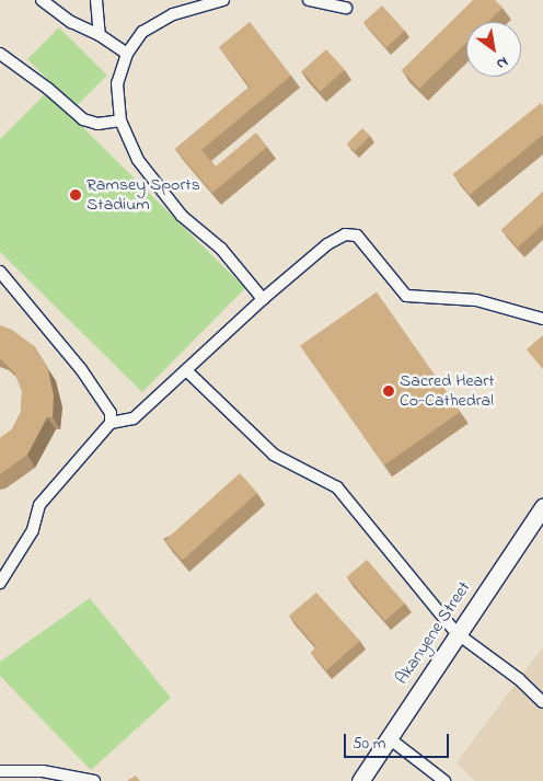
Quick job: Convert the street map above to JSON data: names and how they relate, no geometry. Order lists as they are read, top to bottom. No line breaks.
{"streets":{"street":["Akanyene Street"]},"places":["Ramsey Sports Stadium","Sacred Heart Co-Cathedral"],"scale_bar":"50 m","north":"bottom right"}
